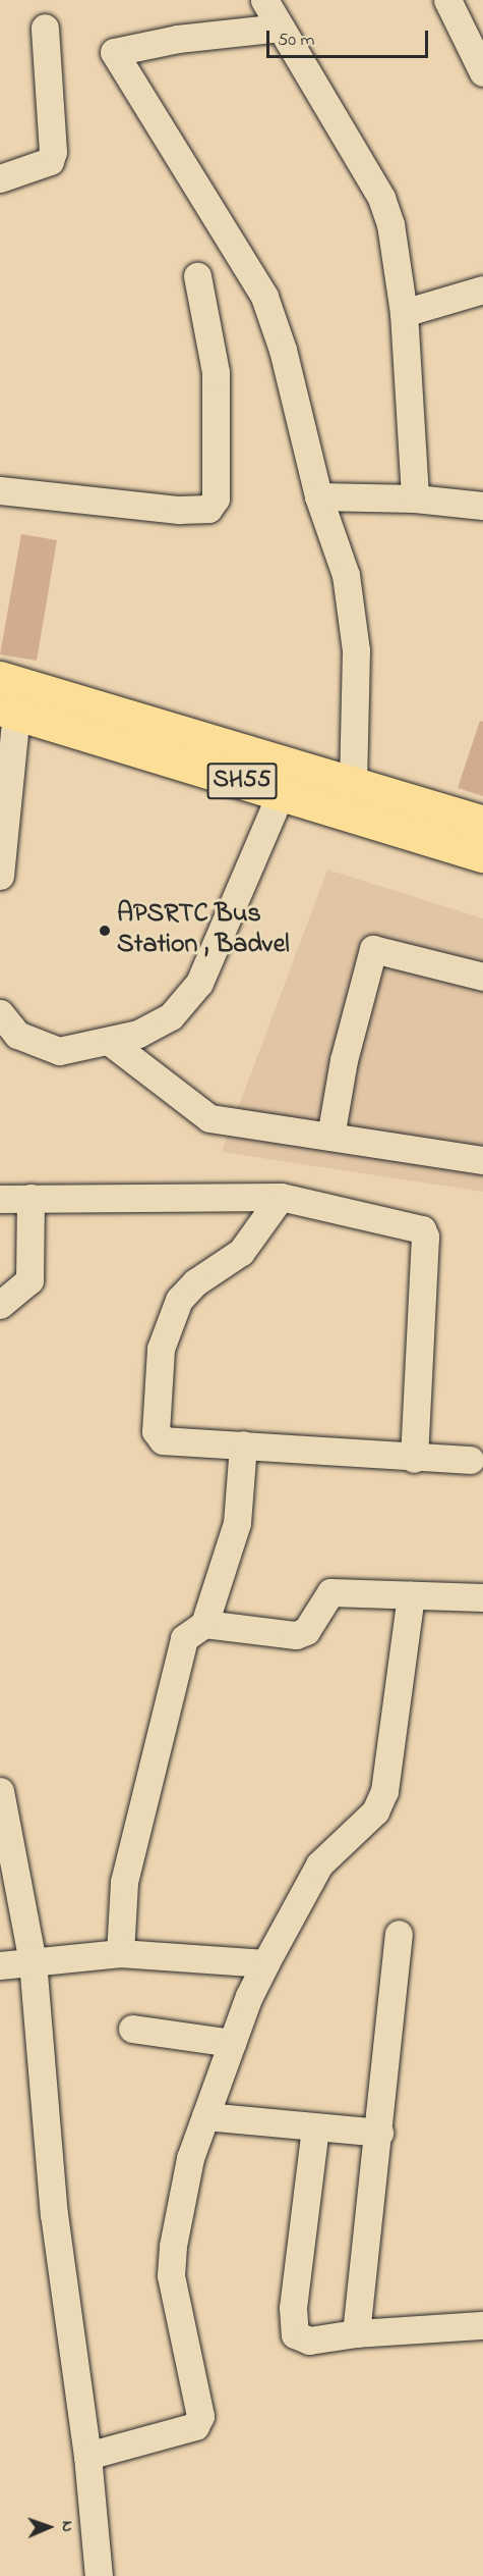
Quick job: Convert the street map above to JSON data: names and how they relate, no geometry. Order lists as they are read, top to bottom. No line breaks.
{"streets":{"main road":["SH55"]},"places":["APSRTC Bus Station , Badvel"],"scale_bar":"50 m","north":"right"}
